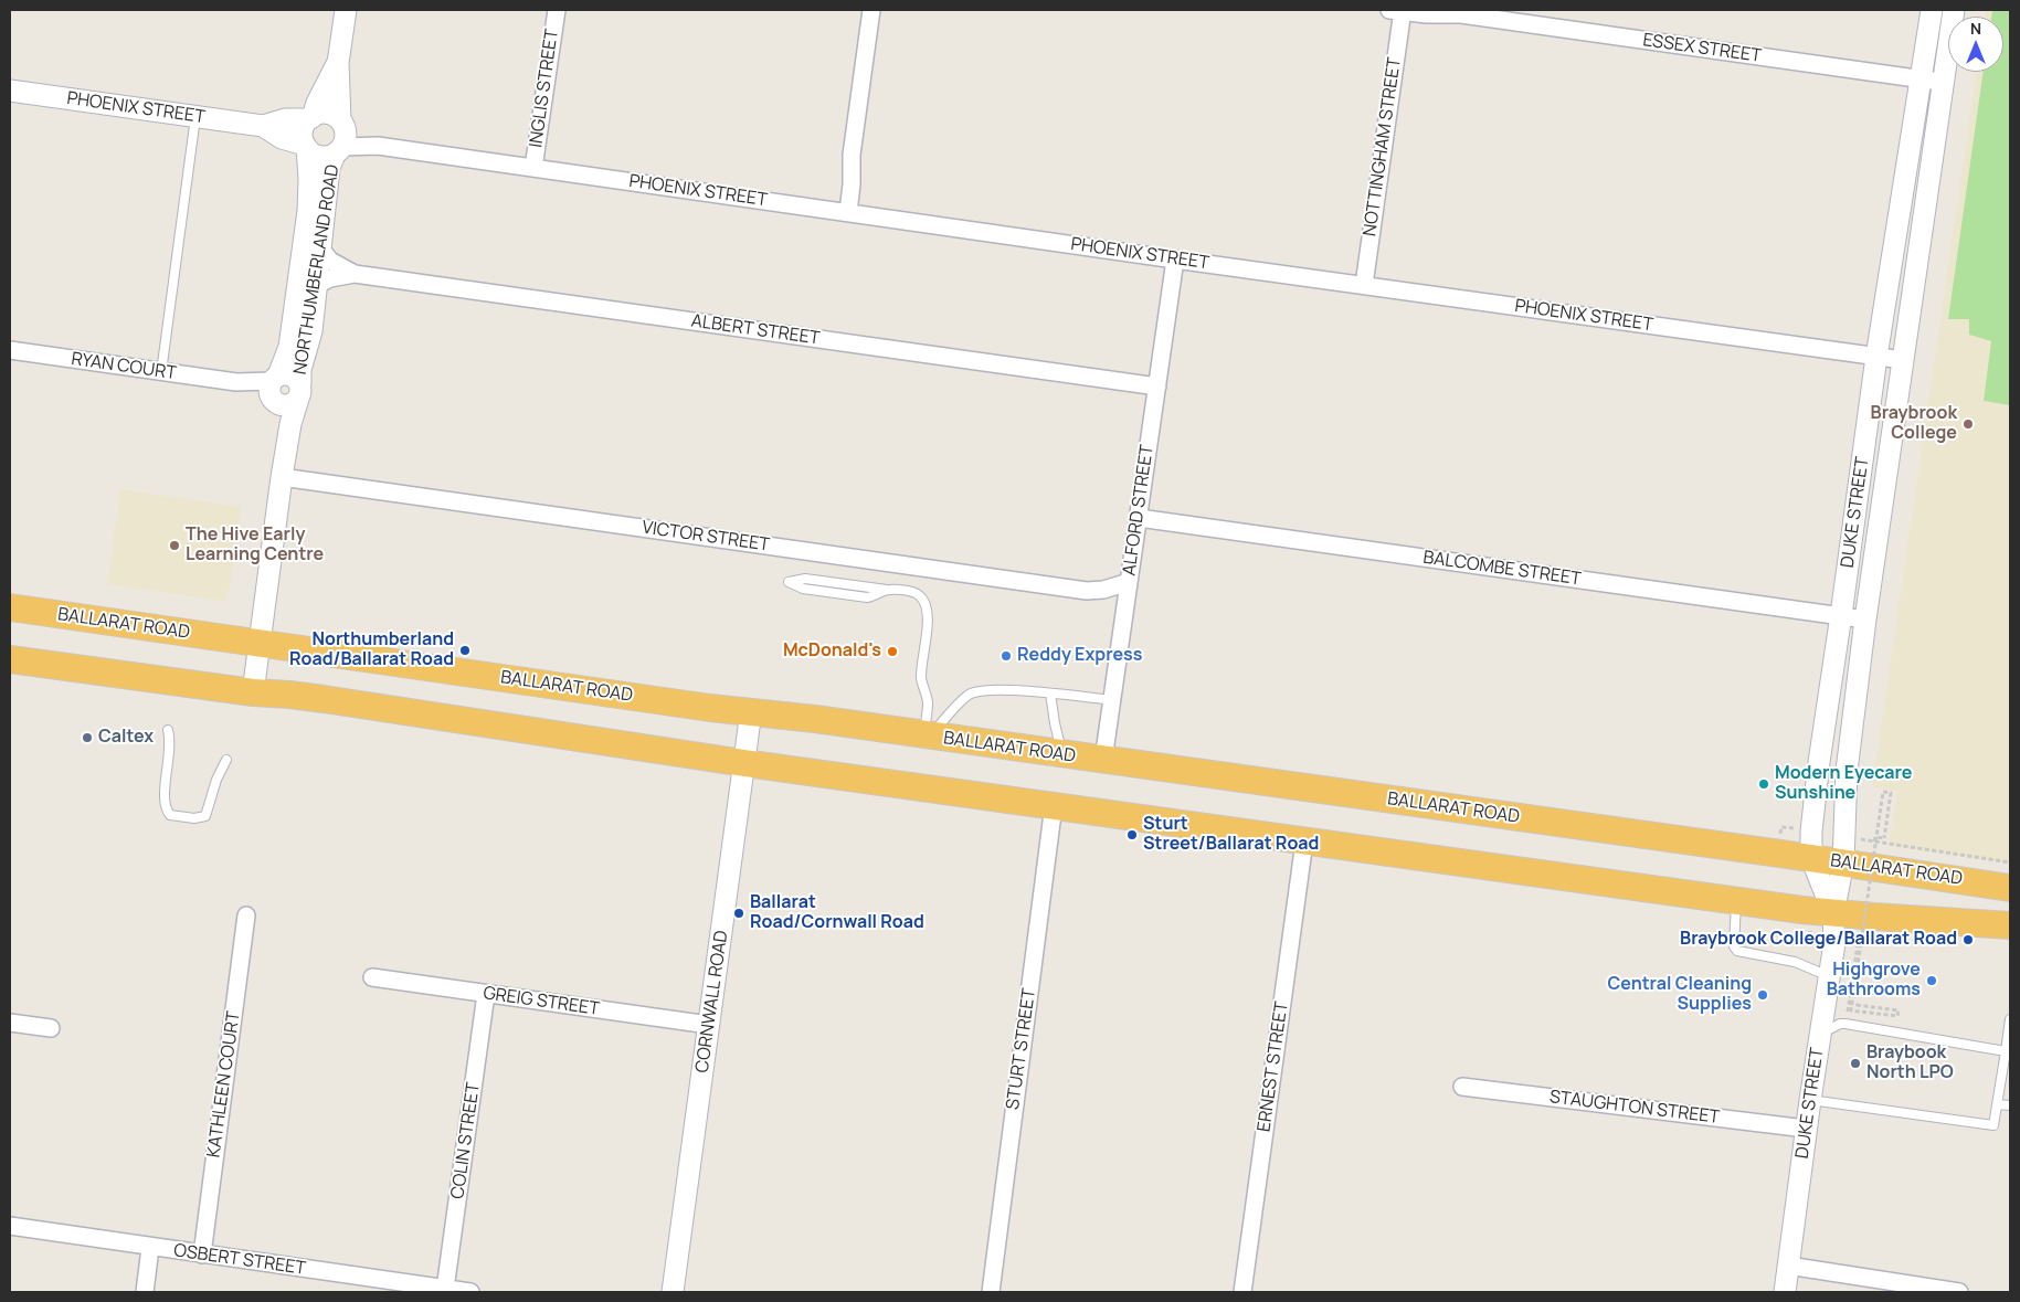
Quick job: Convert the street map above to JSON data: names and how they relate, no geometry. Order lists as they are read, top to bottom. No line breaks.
{"streets":{"highway":["BALLARAT ROAD"],"street":["ESSEX STREET","INGLIS STREET","PHOENIX STREET","NOTTINGHAM STREET","NORTHUMBERLAND ROAD","ALBERT STREET","RYAN COURT","ALFORD STREET","DUKE STREET","VICTOR STREET","BALCOMBE STREET","GREIG STREET","CORNWALL ROAD","STURT STREET","ERNEST STREET","KATHLEEN COURT","STAUGHTON STREET","COLIN STREET","OSBERT STREET"]},"crossings":[["ESSEX STREET","NOTTINGHAM STREET"],["ESSEX STREET","DUKE STREET"],["INGLIS STREET","PHOENIX STREET"],["PHOENIX STREET","NOTTINGHAM STREET"],["PHOENIX STREET","NORTHUMBERLAND ROAD"],["PHOENIX STREET","ALFORD STREET"],["PHOENIX STREET","DUKE STREET"],["NORTHUMBERLAND ROAD","ALBERT STREET"],["NORTHUMBERLAND ROAD","RYAN COURT"],["NORTHUMBERLAND ROAD","VICTOR STREET"],["NORTHUMBERLAND ROAD","BALLARAT ROAD"],["ALBERT STREET","ALFORD STREET"],["ALFORD STREET","VICTOR STREET"],["ALFORD STREET","BALCOMBE STREET"],["ALFORD STREET","BALLARAT ROAD"],["DUKE STREET","BALCOMBE STREET"],["DUKE STREET","BALLARAT ROAD"],["DUKE STREET","STAUGHTON STREET"],["BALLARAT ROAD","CORNWALL ROAD"],["GREIG STREET","CORNWALL ROAD"],["GREIG STREET","COLIN STREET"],["KATHLEEN COURT","OSBERT STREET"],["COLIN STREET","OSBERT STREET"]],"places":["Braybrook College","The Hive Early Learning Centre","Northumberland Road/Ballarat Road","McDonald's","Reddy Express","Caltex","Modern Eyecare Sunshine","Sturt Street/Ballarat Road","Ballarat Road/Cornwall Road","Braybrook College/Ballarat Road","Highgrove Bathrooms","Central Cleaning Supplies","Braybook North LPO"],"north":"top"}
